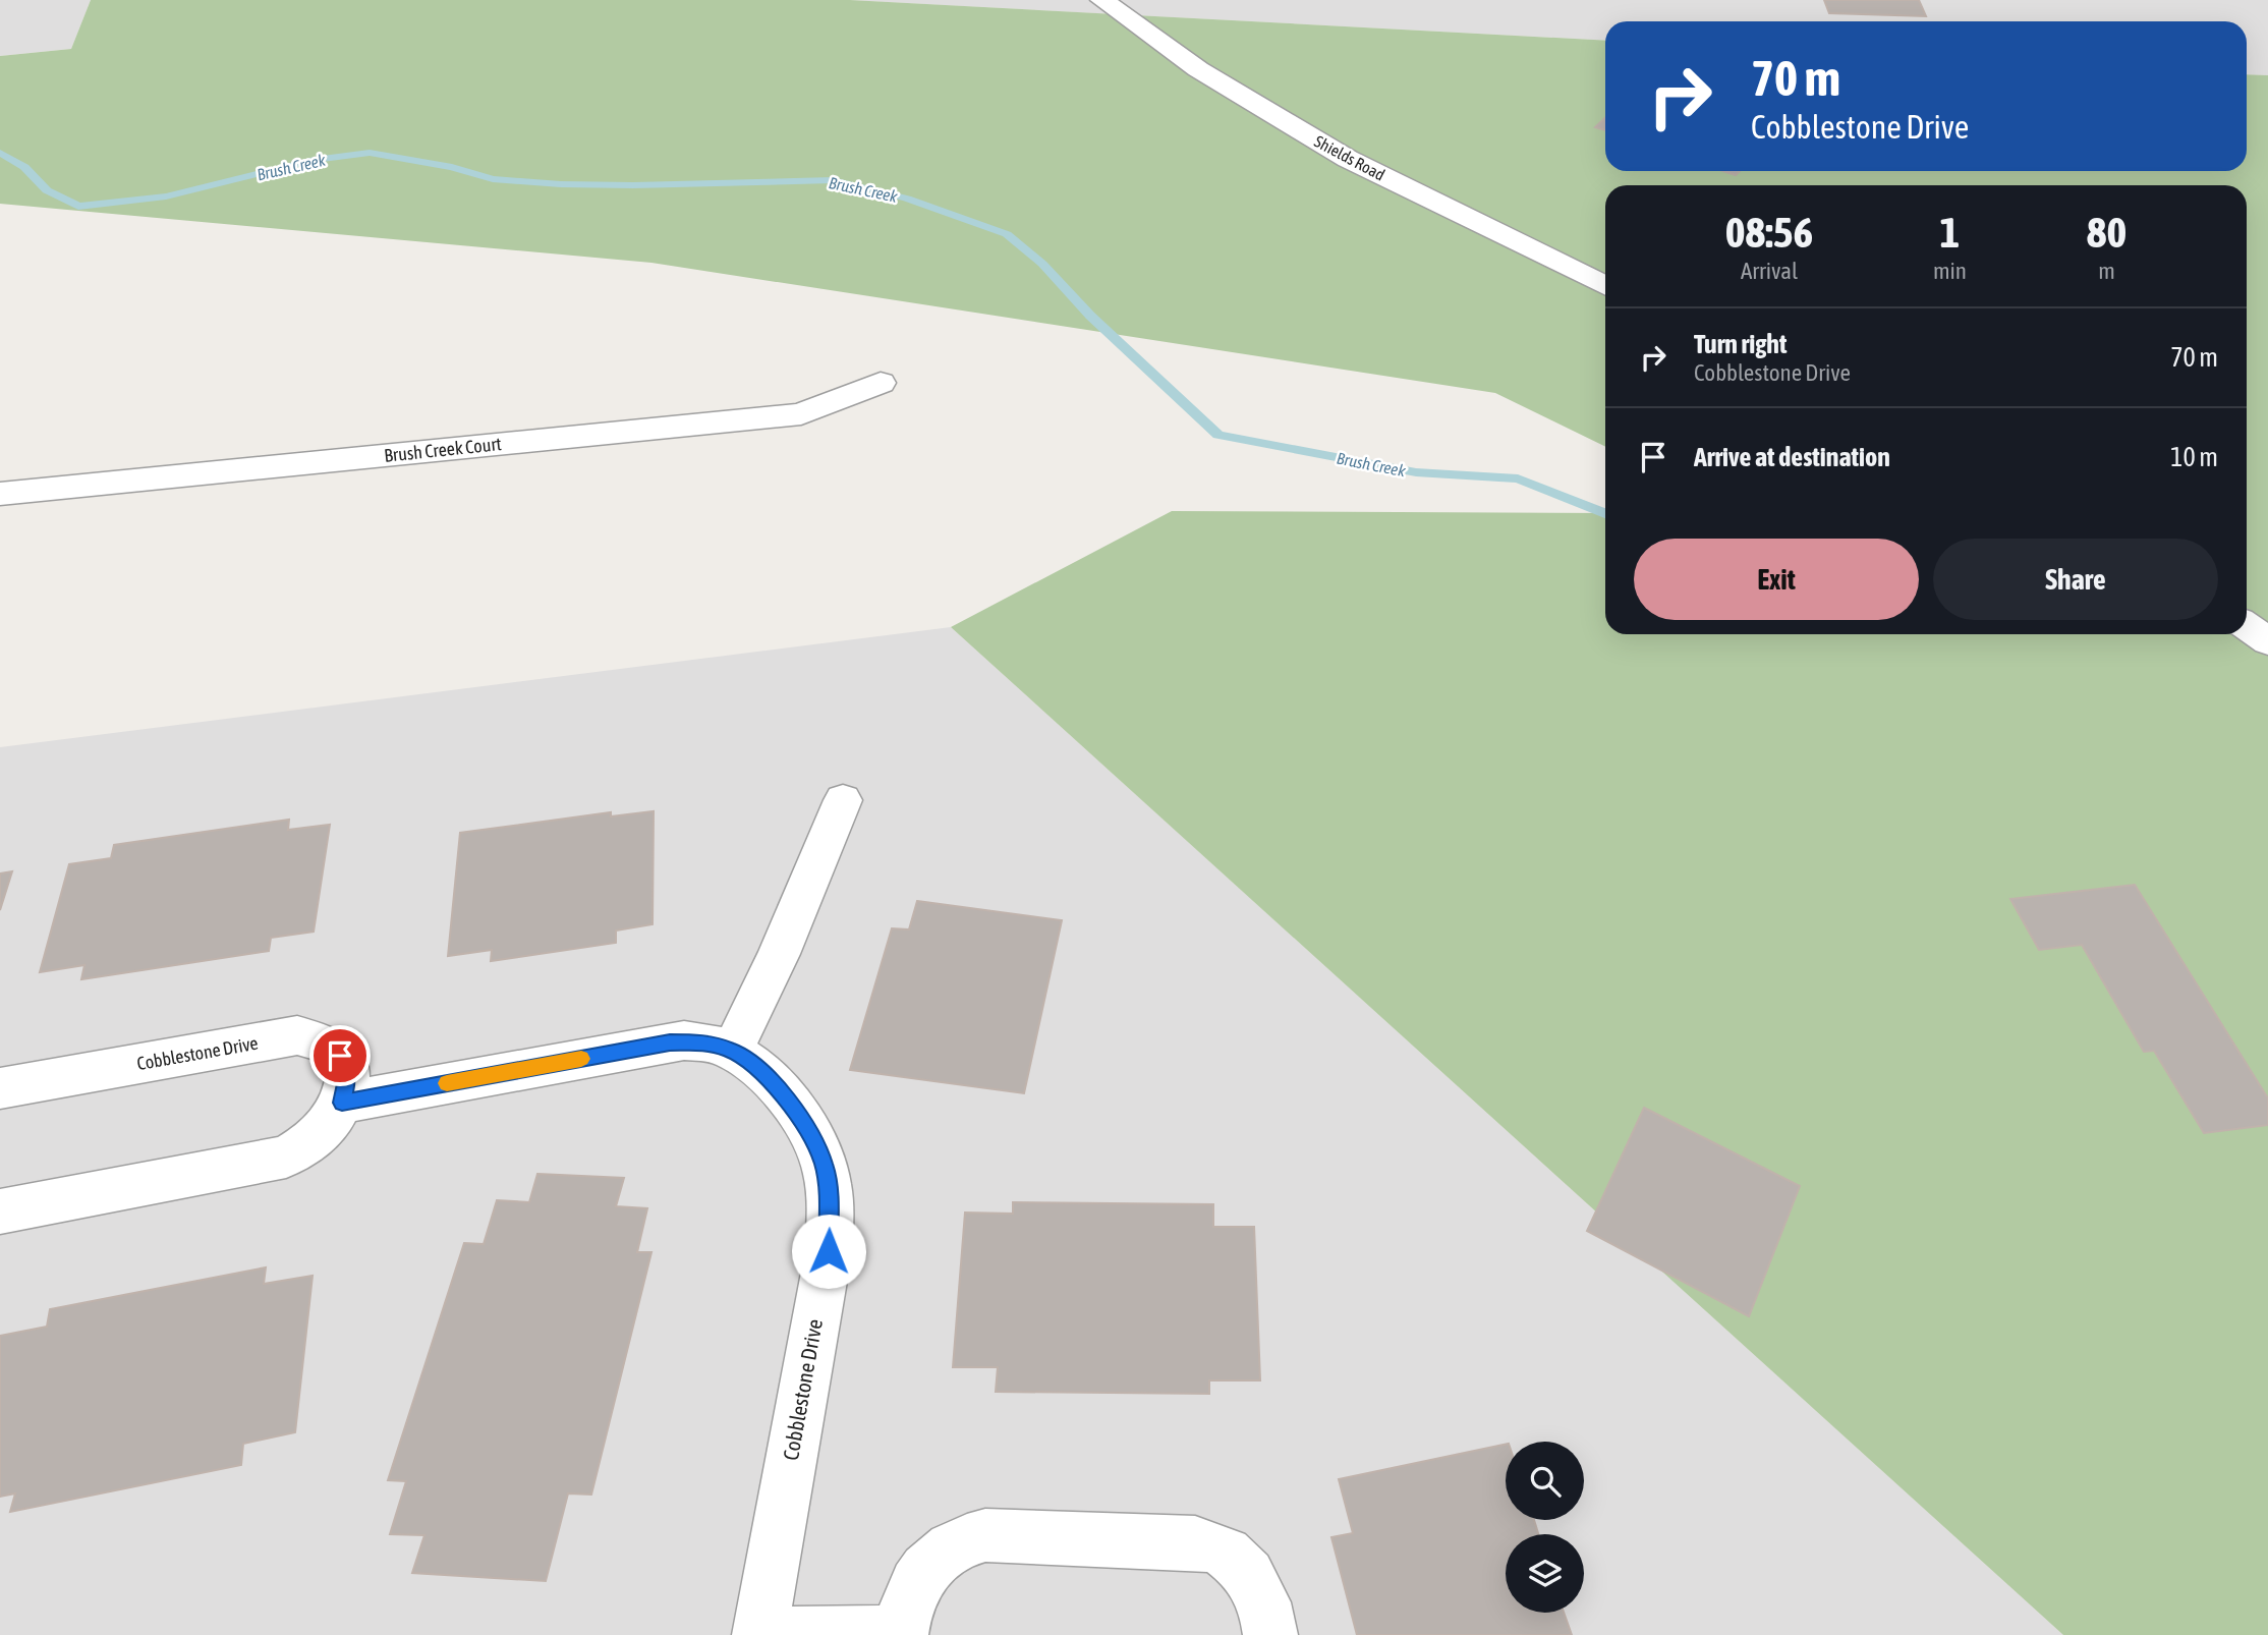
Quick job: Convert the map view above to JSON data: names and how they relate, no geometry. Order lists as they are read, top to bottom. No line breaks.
{"streets":{"street":["Shields Road","Brush Creek Court","Cobblestone Drive"]},"water":["Brush Creek"],"page":{"turn":["70 m","Cobblestone Drive"],"eta":["08:56","Arrival","1","min","80","m"],"list":[{"name":"Turn right","note":"Cobblestone Drive","value":"70 m"},{"name":"Arrive at destination","value":"10 m"}],"buttons":["Exit","Share"]}}
